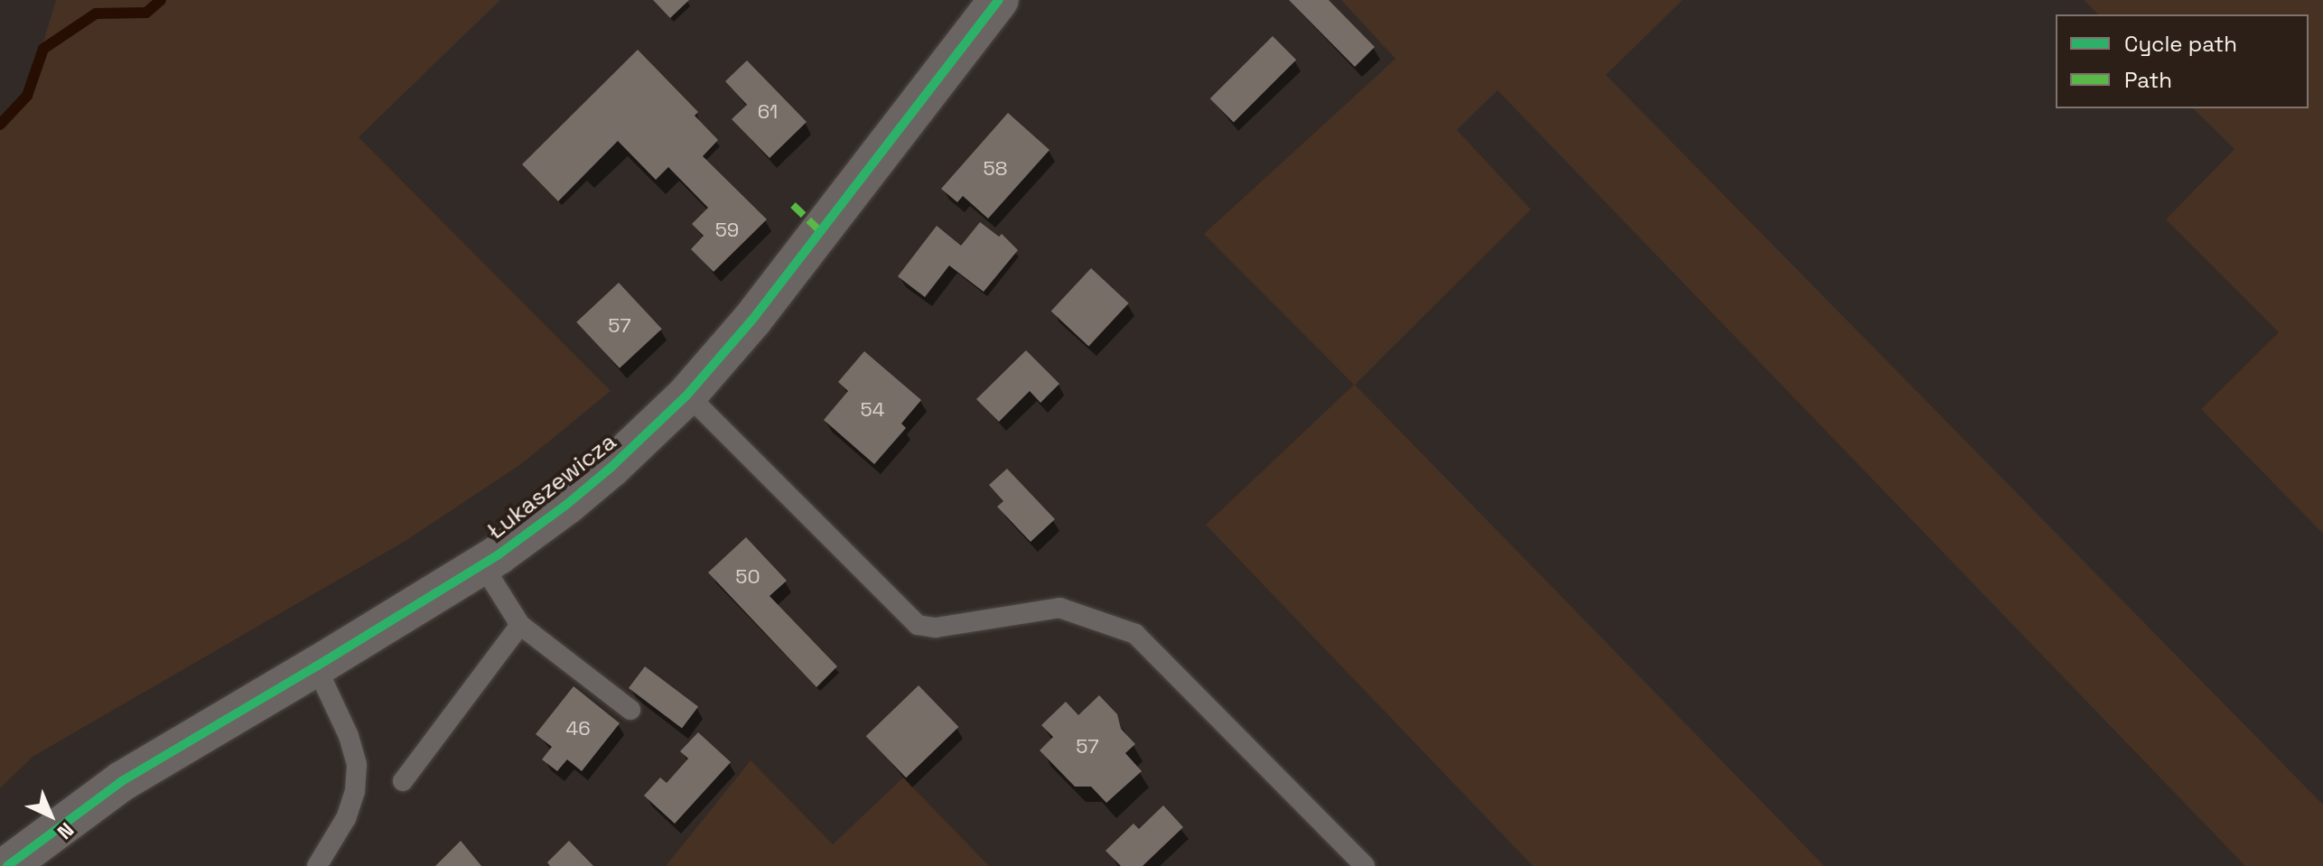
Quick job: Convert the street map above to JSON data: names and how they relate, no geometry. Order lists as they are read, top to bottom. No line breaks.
{"streets":{"street":["Łukaszewicza"]},"house_numbers":["61","58","59","57","54","50","46","57"],"legend":["Cycle path","Path"],"north":"bottom right"}
